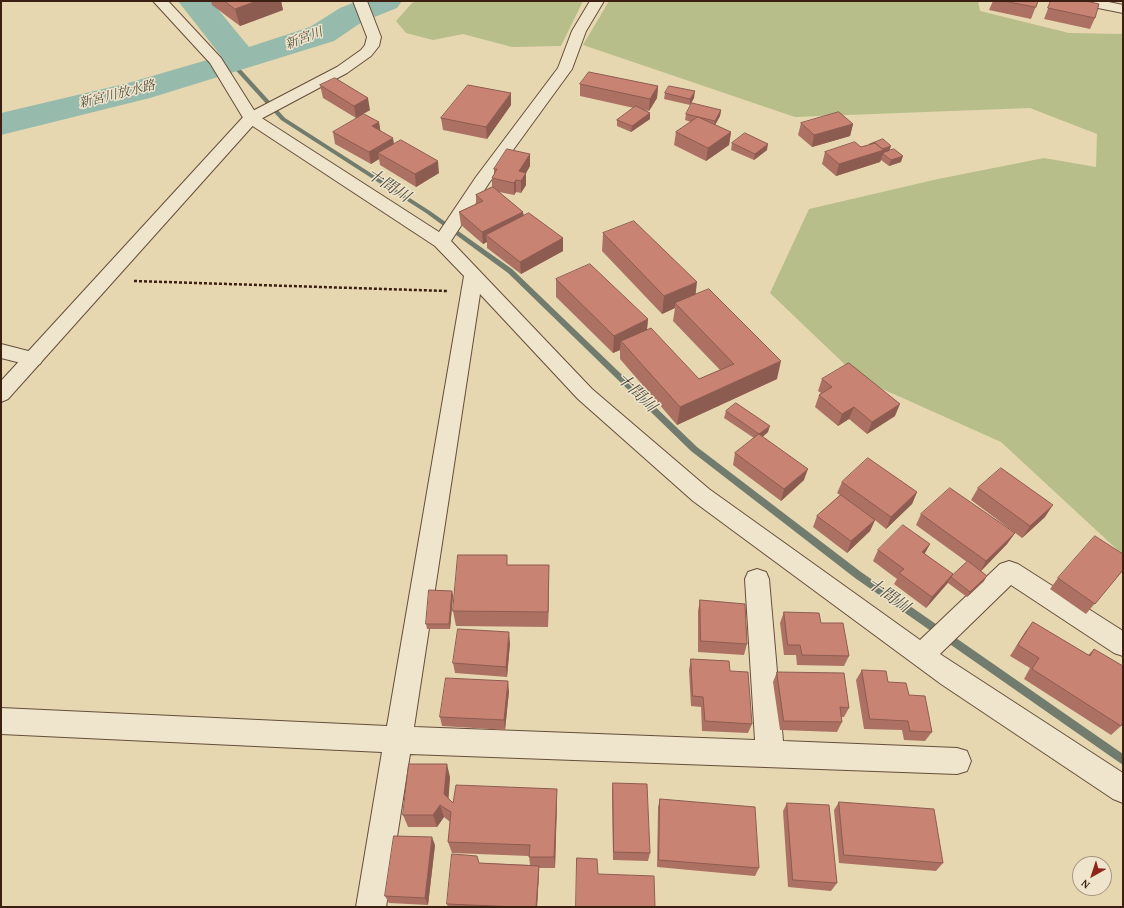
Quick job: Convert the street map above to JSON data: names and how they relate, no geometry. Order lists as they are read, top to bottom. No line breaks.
{"water":["新宮川","新宮川放水路","十間川"],"north":"bottom left"}
